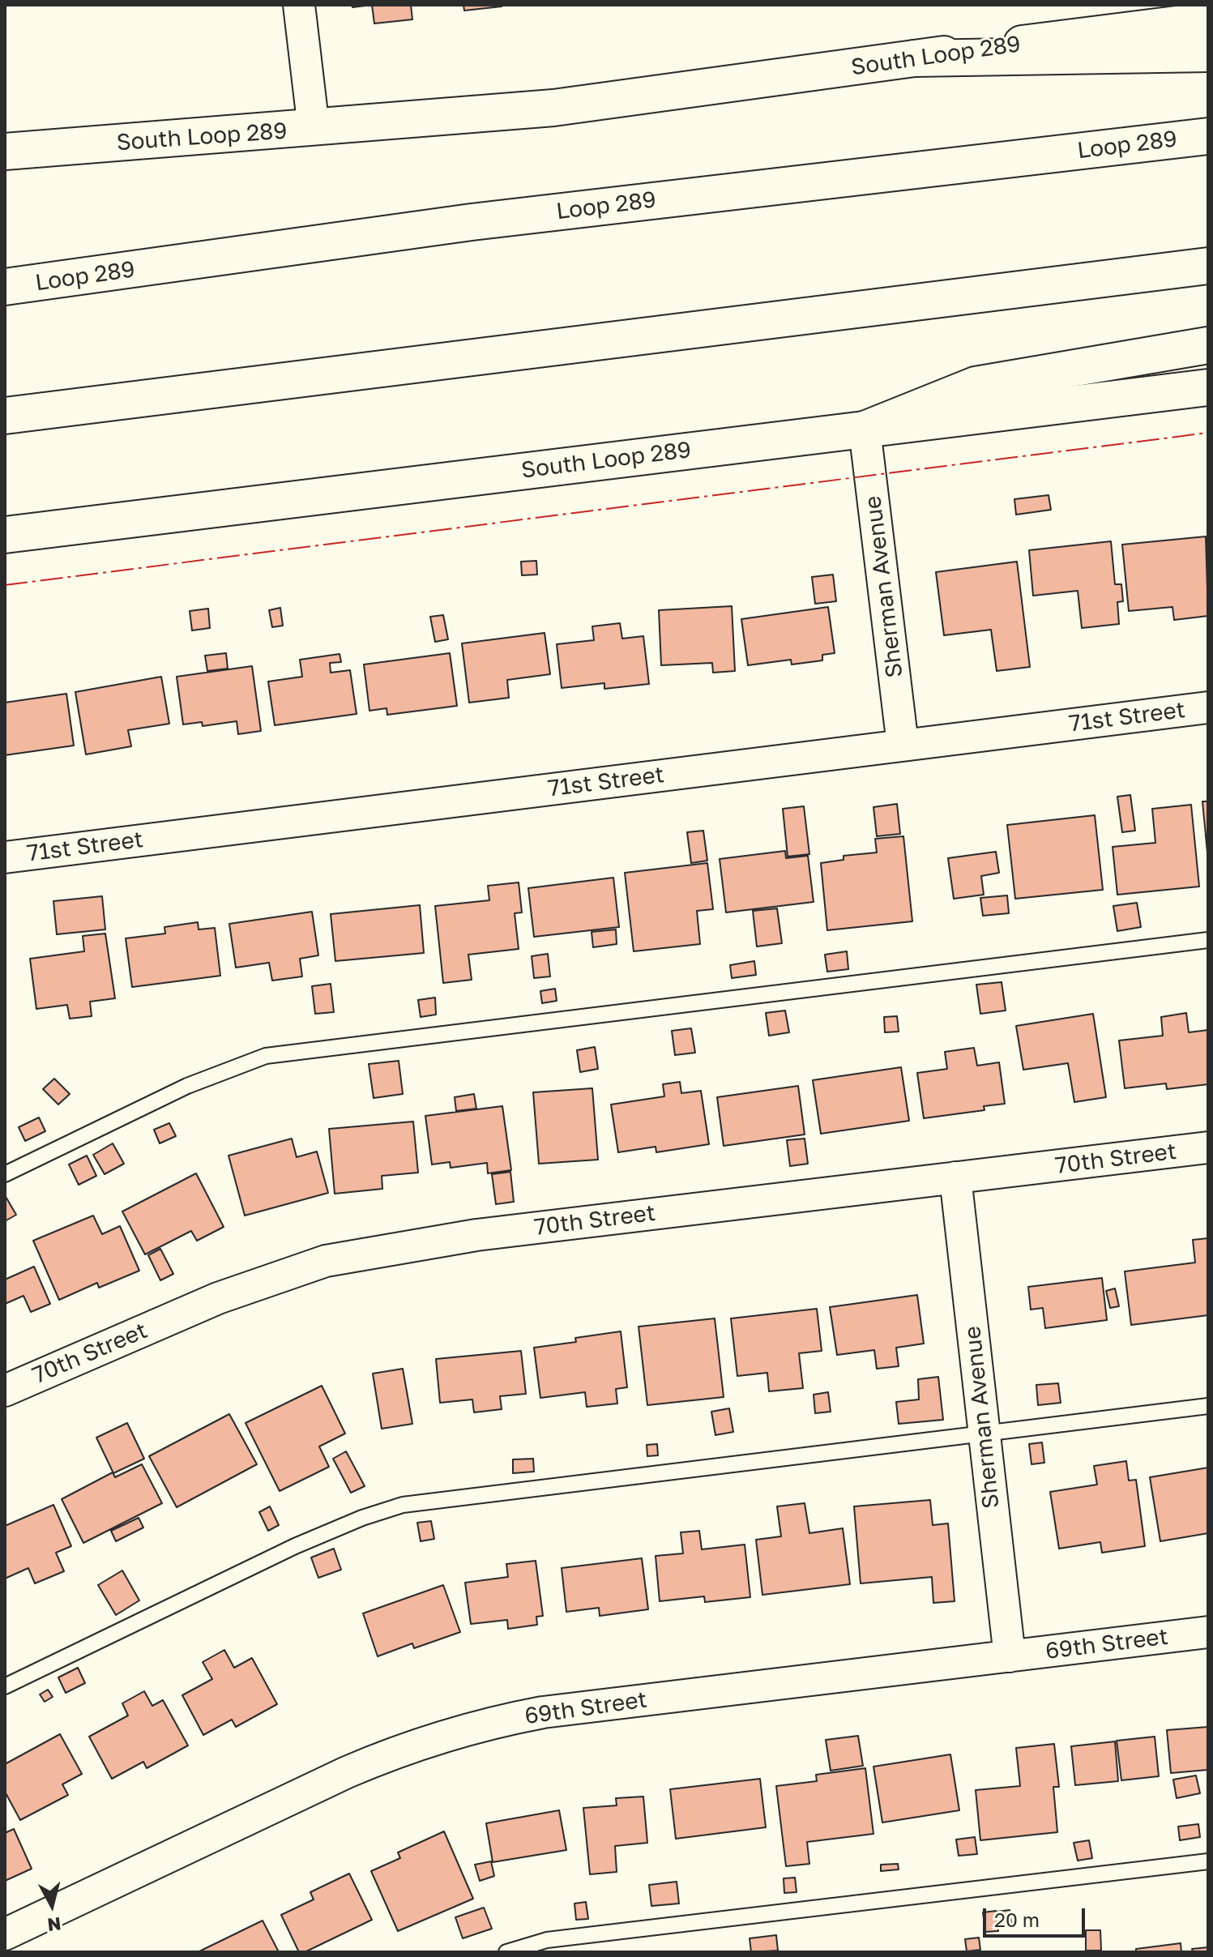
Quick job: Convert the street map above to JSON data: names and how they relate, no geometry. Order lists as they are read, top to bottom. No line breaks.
{"streets":{"main road":["South Loop 289","Loop 289"],"street":["Sherman Avenue","71st Street","70th Street","69th Street"]},"crossings":[["South Loop 289","Sherman Avenue"],["Sherman Avenue","71st Street"],["Sherman Avenue","70th Street"],["Sherman Avenue","69th Street"]],"scale_bar":"20 m","north":"bottom"}
